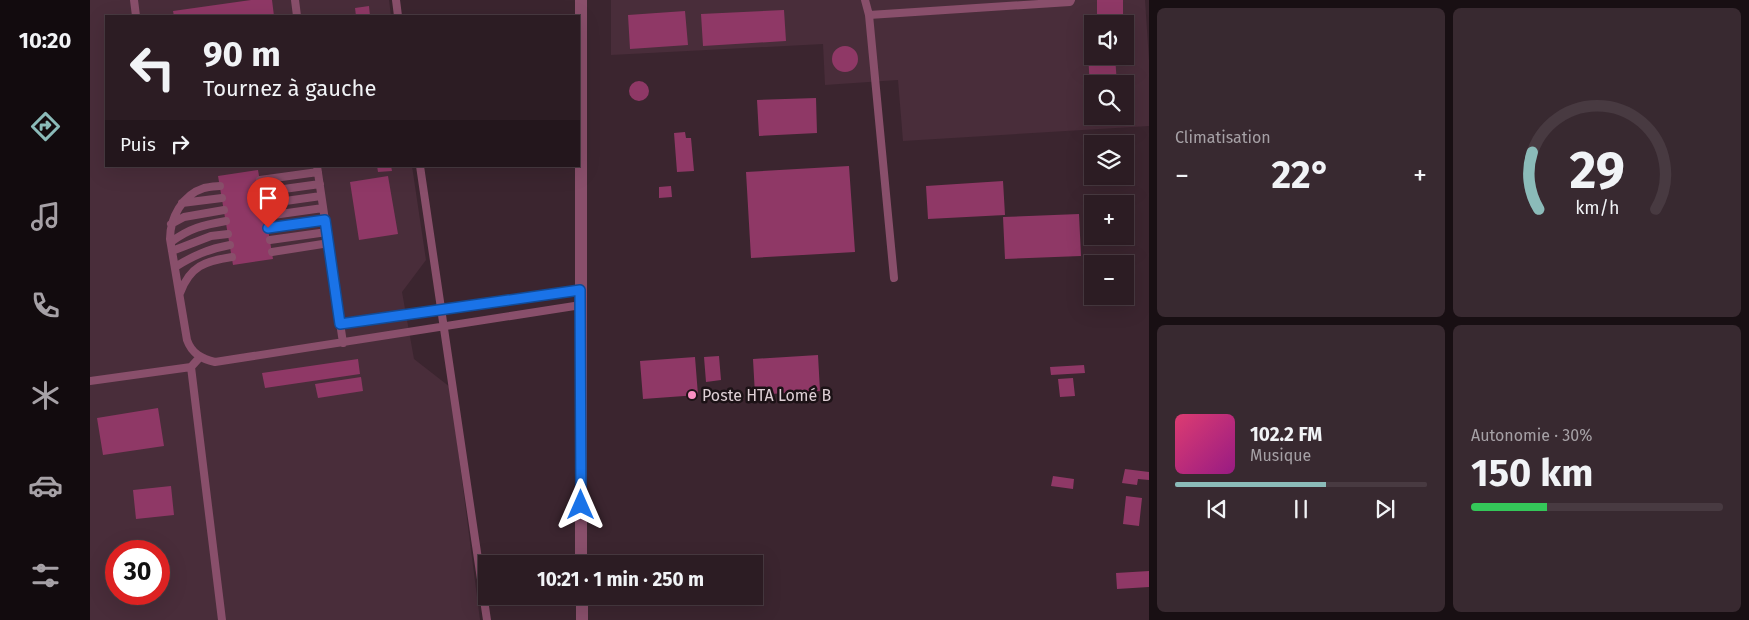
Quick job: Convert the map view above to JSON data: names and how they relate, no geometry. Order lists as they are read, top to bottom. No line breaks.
{"places":["Poste HTA Lomé B"],"page":{"tabs":"10:20","tile":["Climatisation",["Autonomie · 30%","150 km"]],"map_buttons":["+","−"],"turn":["90 m","Tournez à gauche"],"then":"Puis","heat":["−","22°","+"],"song":["102.2 FM","Musique"],"limit":"30","trip":"10:21 · 1 min · 250 m","gauge":["29","km/h"]}}
